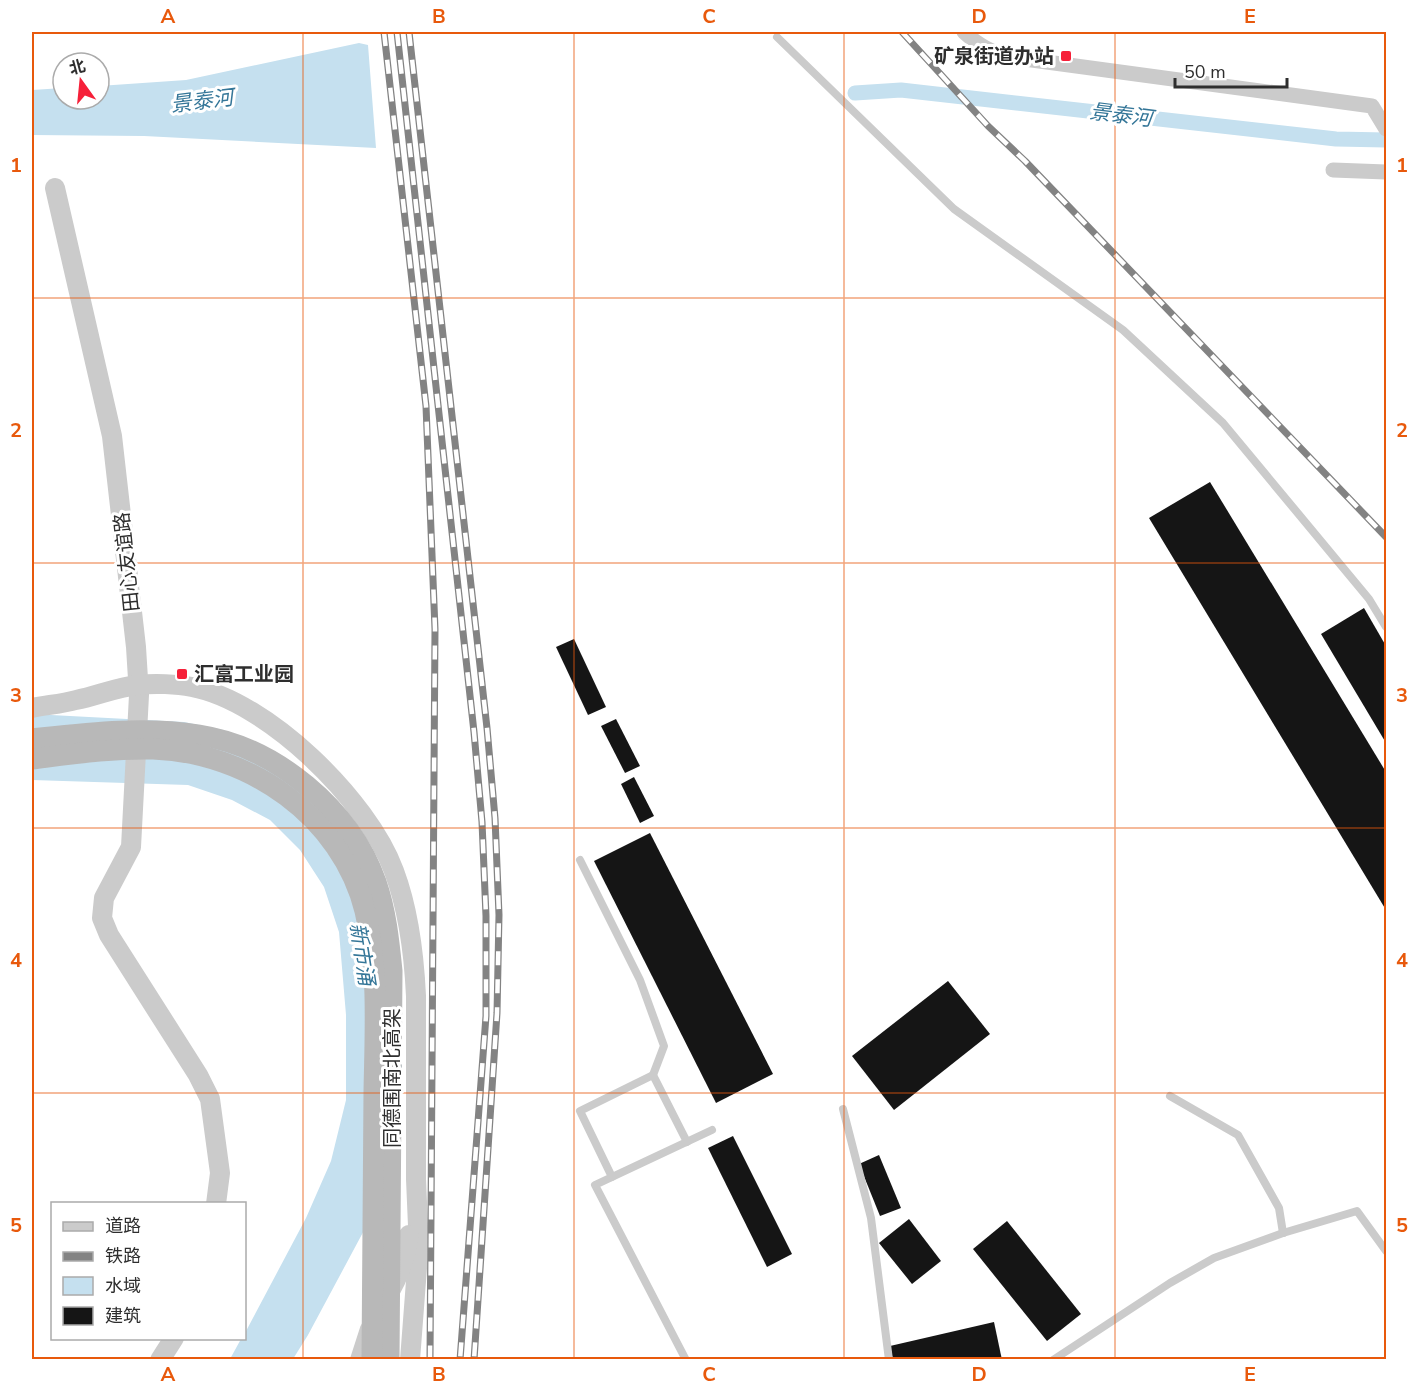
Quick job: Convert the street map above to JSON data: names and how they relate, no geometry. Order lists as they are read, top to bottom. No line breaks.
{"streets":{"main road":["同德围南北高架"],"street":["田心友谊路"]},"water":["景泰河","新市涌"],"places":{"transit":["矿泉街道办站","汇富工业园"]},"legend":["道路","铁路","水域","建筑"],"scale_bar":"50 m","north":"top","grid":{"columns":["A","B","C","D","E"],"rows":["1","2","3","4","5"]}}
